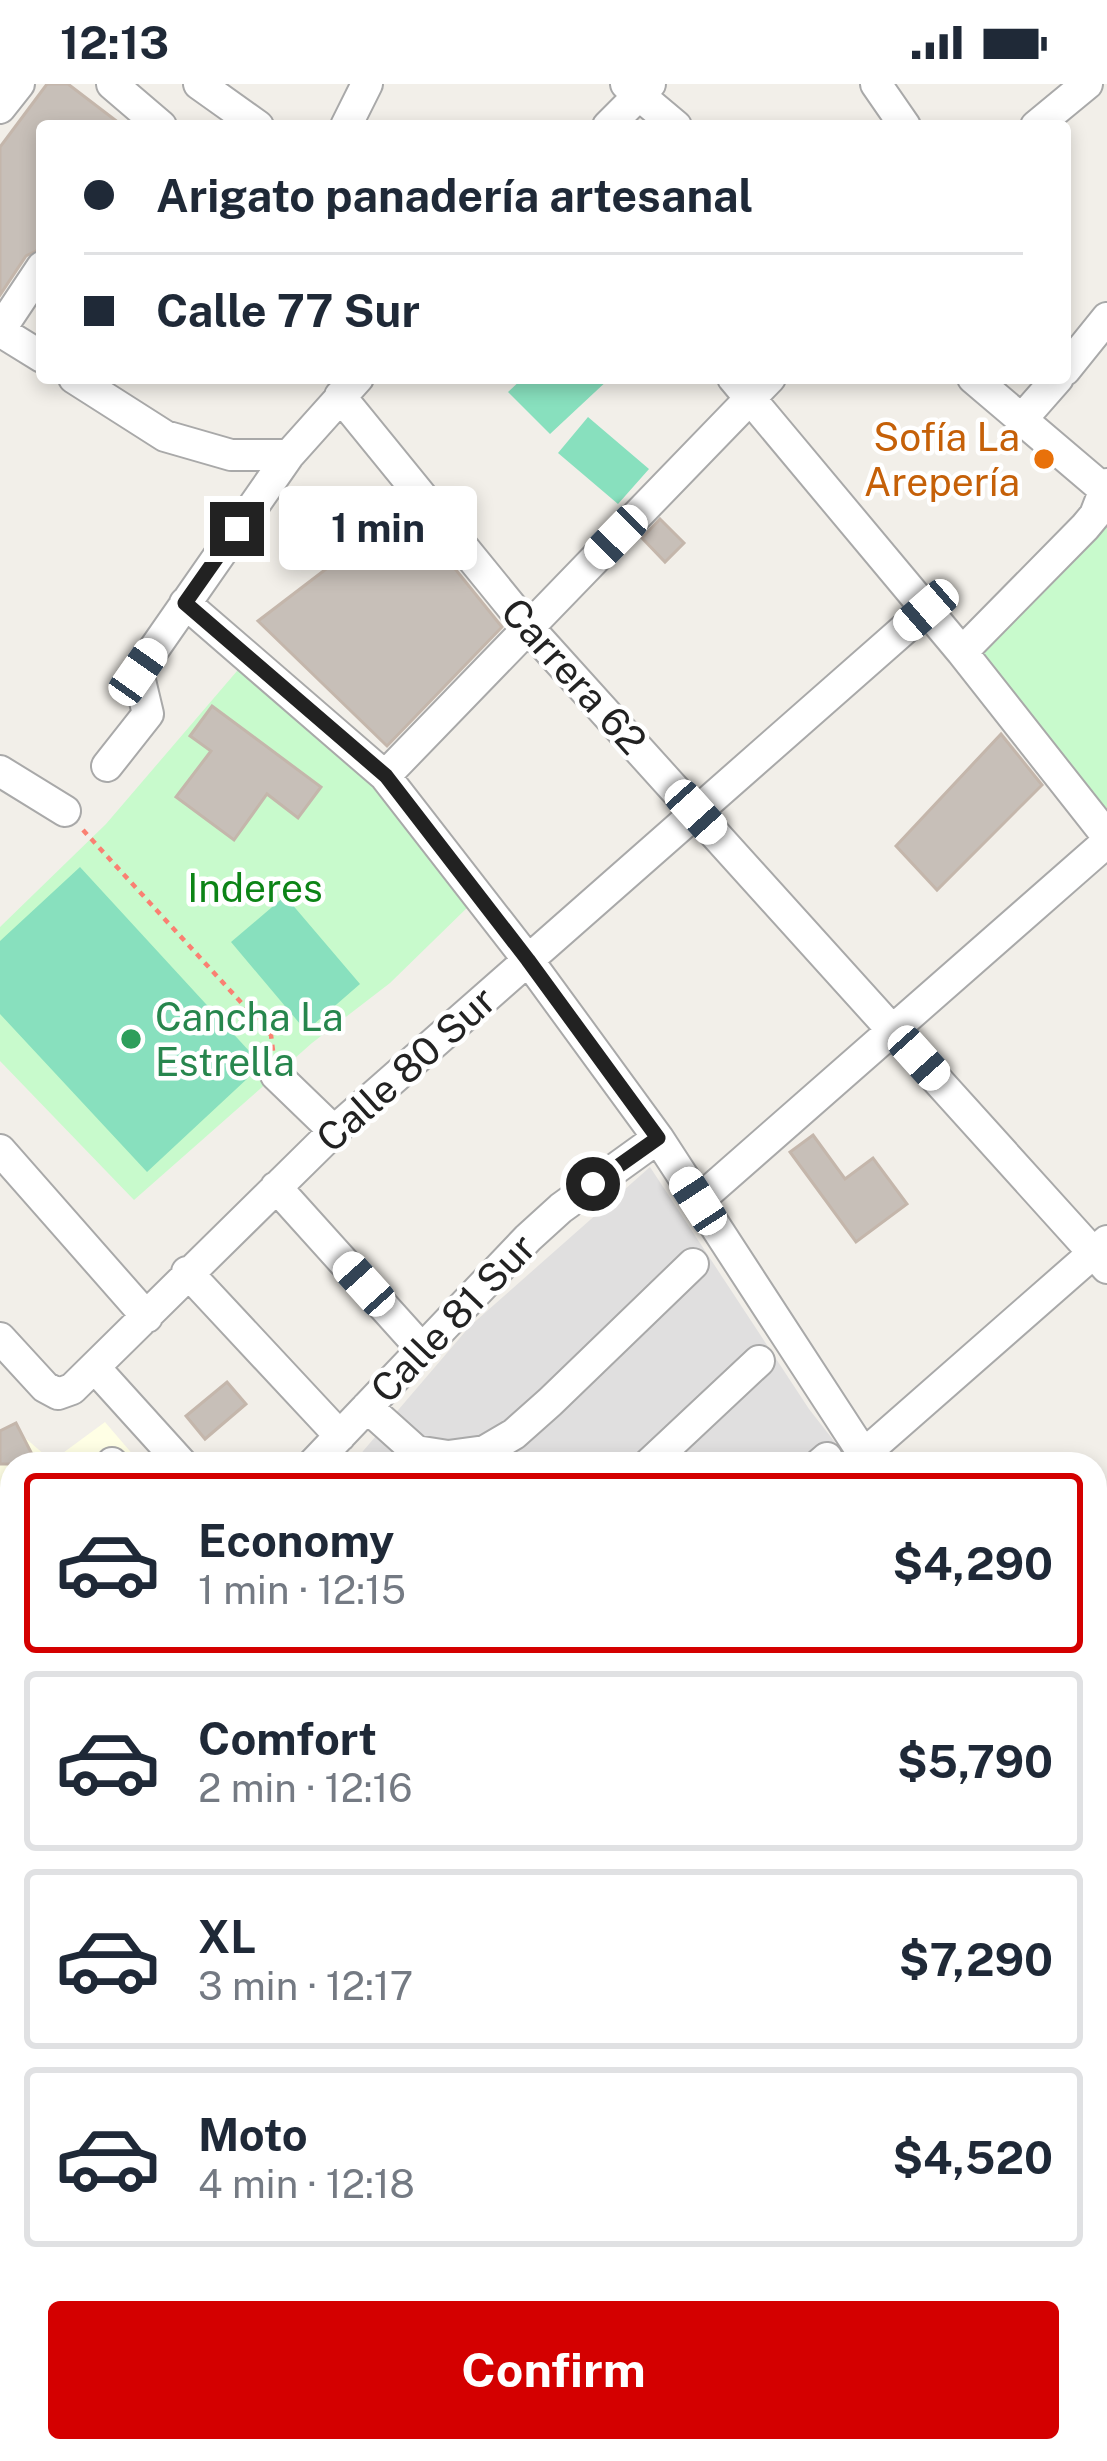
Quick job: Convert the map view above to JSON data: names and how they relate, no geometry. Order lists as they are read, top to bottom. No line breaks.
{"streets":{"street":["Carrera 62","Calle 80 Sur","Calle 81 Sur"]},"crossings":[["Carrera 62","Calle 80 Sur"]],"parks":["Inderes"],"places":["Sofía La Arepería","Cancha La Estrella"],"page":{"status":"12:13","banner":["Arigato panadería artesanal","Calle 77 Sur"],"bubble":"1 min","list":[{"name":"Economy","note":"1 min · 12:15","value":"$4,290"},{"name":"Comfort","note":"2 min · 12:16","value":"$5,790"},{"name":"XL","note":"3 min · 12:17","value":"$7,290"},{"name":"Moto","note":"4 min · 12:18","value":"$4,520"}],"buttons":"Confirm"}}
